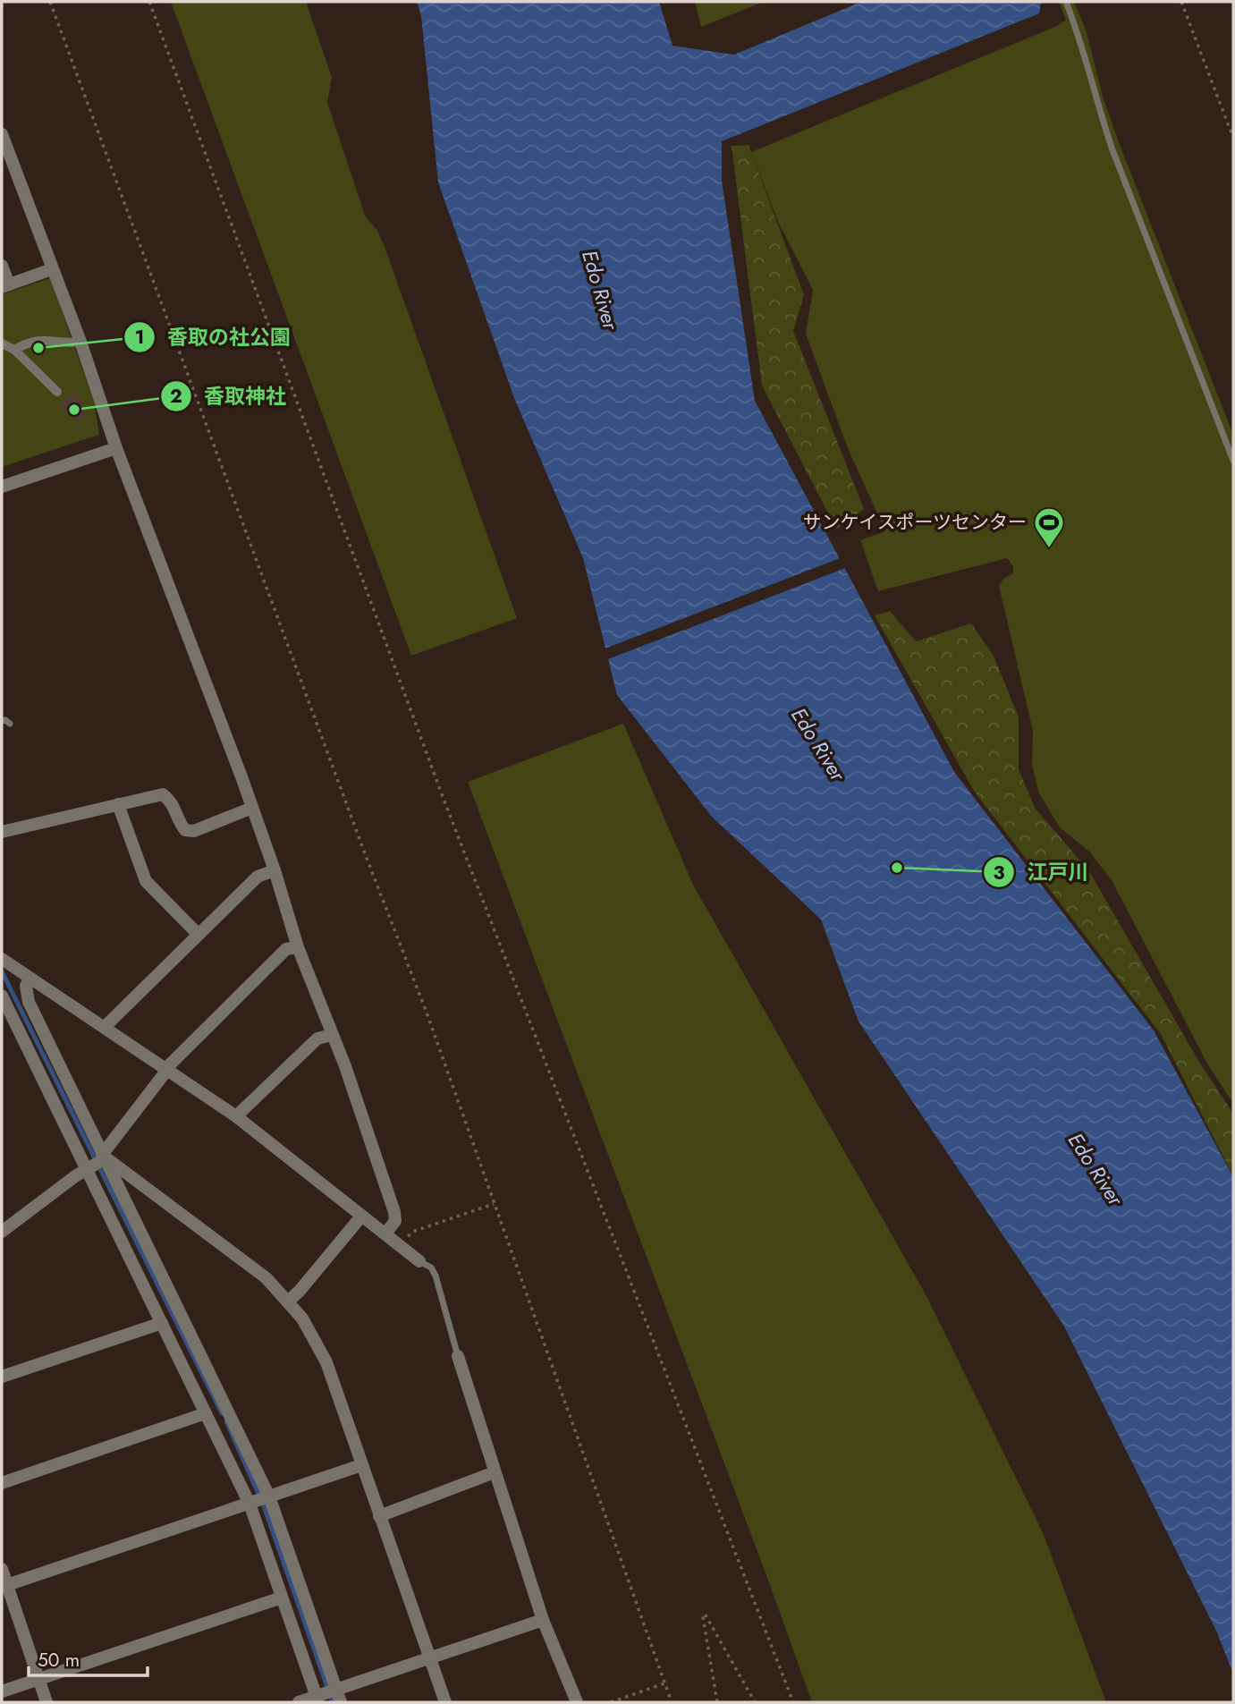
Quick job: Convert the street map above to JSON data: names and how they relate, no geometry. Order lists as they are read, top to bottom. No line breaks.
{"water":["Edo River"],"places":{"other":["香取の社公園","香取神社","江戸川"],"sports":["サンケイスポーツセンター"]},"scale_bar":"50 m"}
